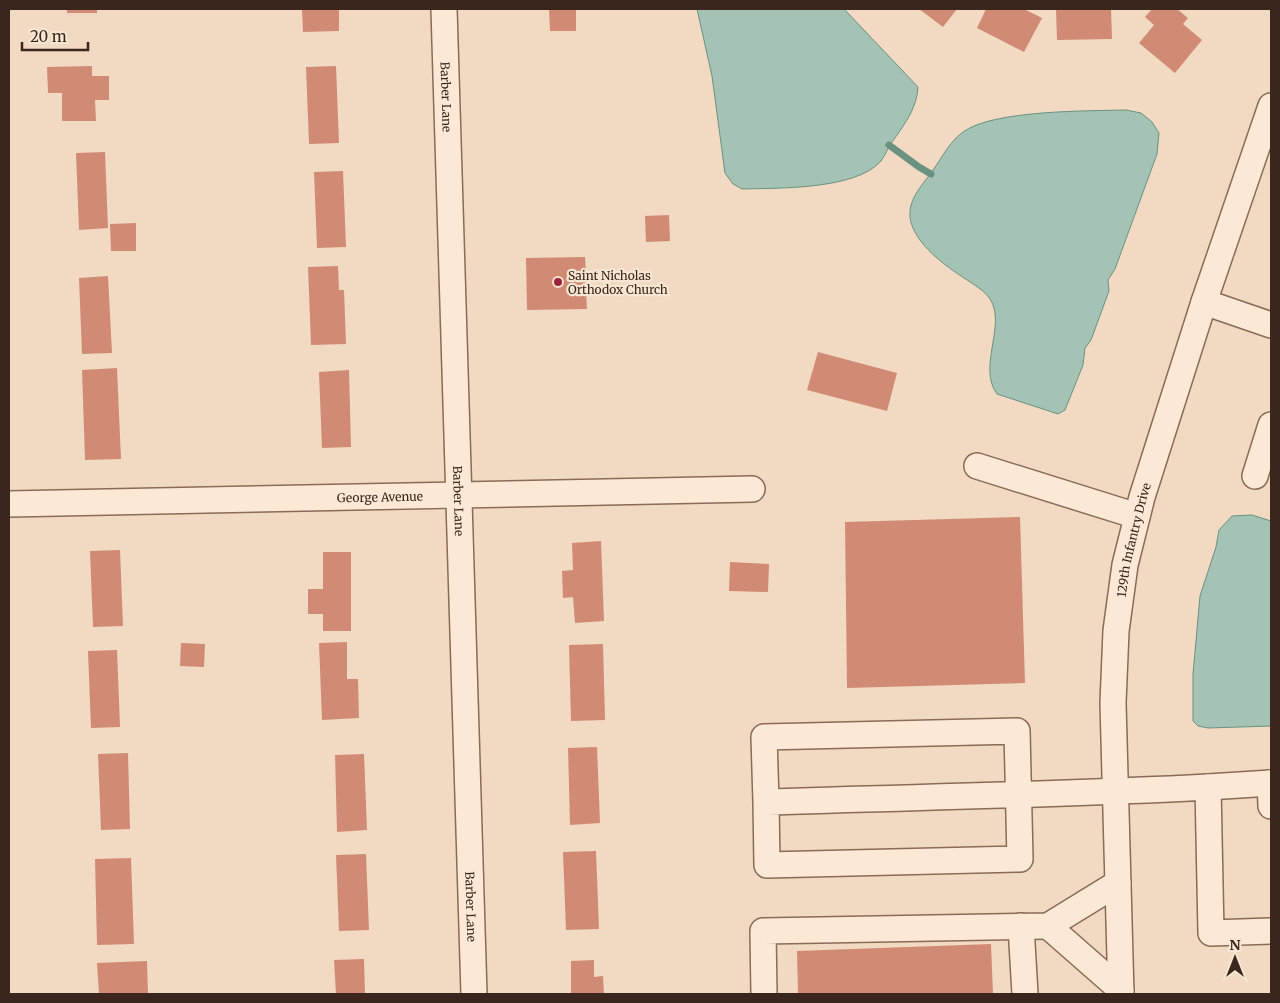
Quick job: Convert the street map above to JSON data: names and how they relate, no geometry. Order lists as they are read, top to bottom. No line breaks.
{"streets":{"street":["Barber Lane","George Avenue","129th Infantry Drive"]},"crossings":[["Barber Lane","George Avenue"]],"places":["Saint Nicholas Orthodox Church"],"scale_bar":"20 m","north":"top"}
